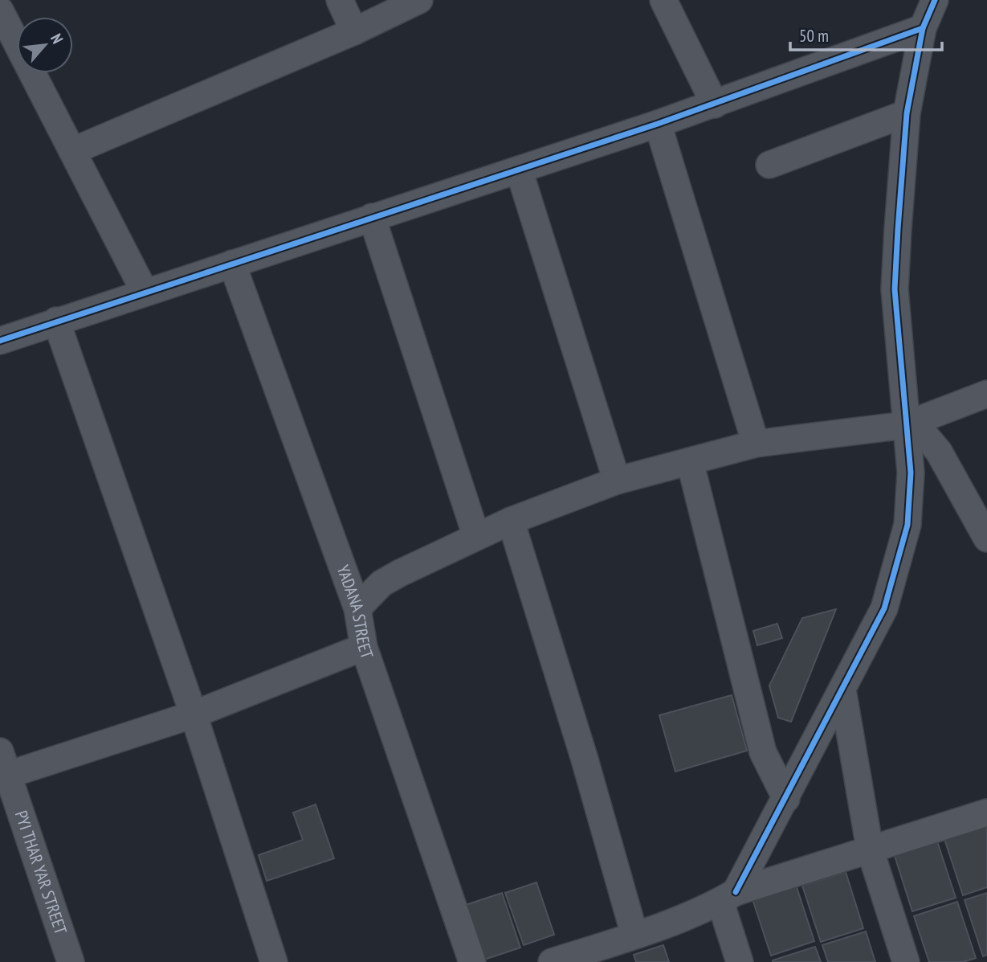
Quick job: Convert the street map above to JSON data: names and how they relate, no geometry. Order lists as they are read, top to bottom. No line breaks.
{"streets":{"street":["YADANA STREET","PYI THAR YAR STREET"]},"scale_bar":"50 m","north":"top right"}
